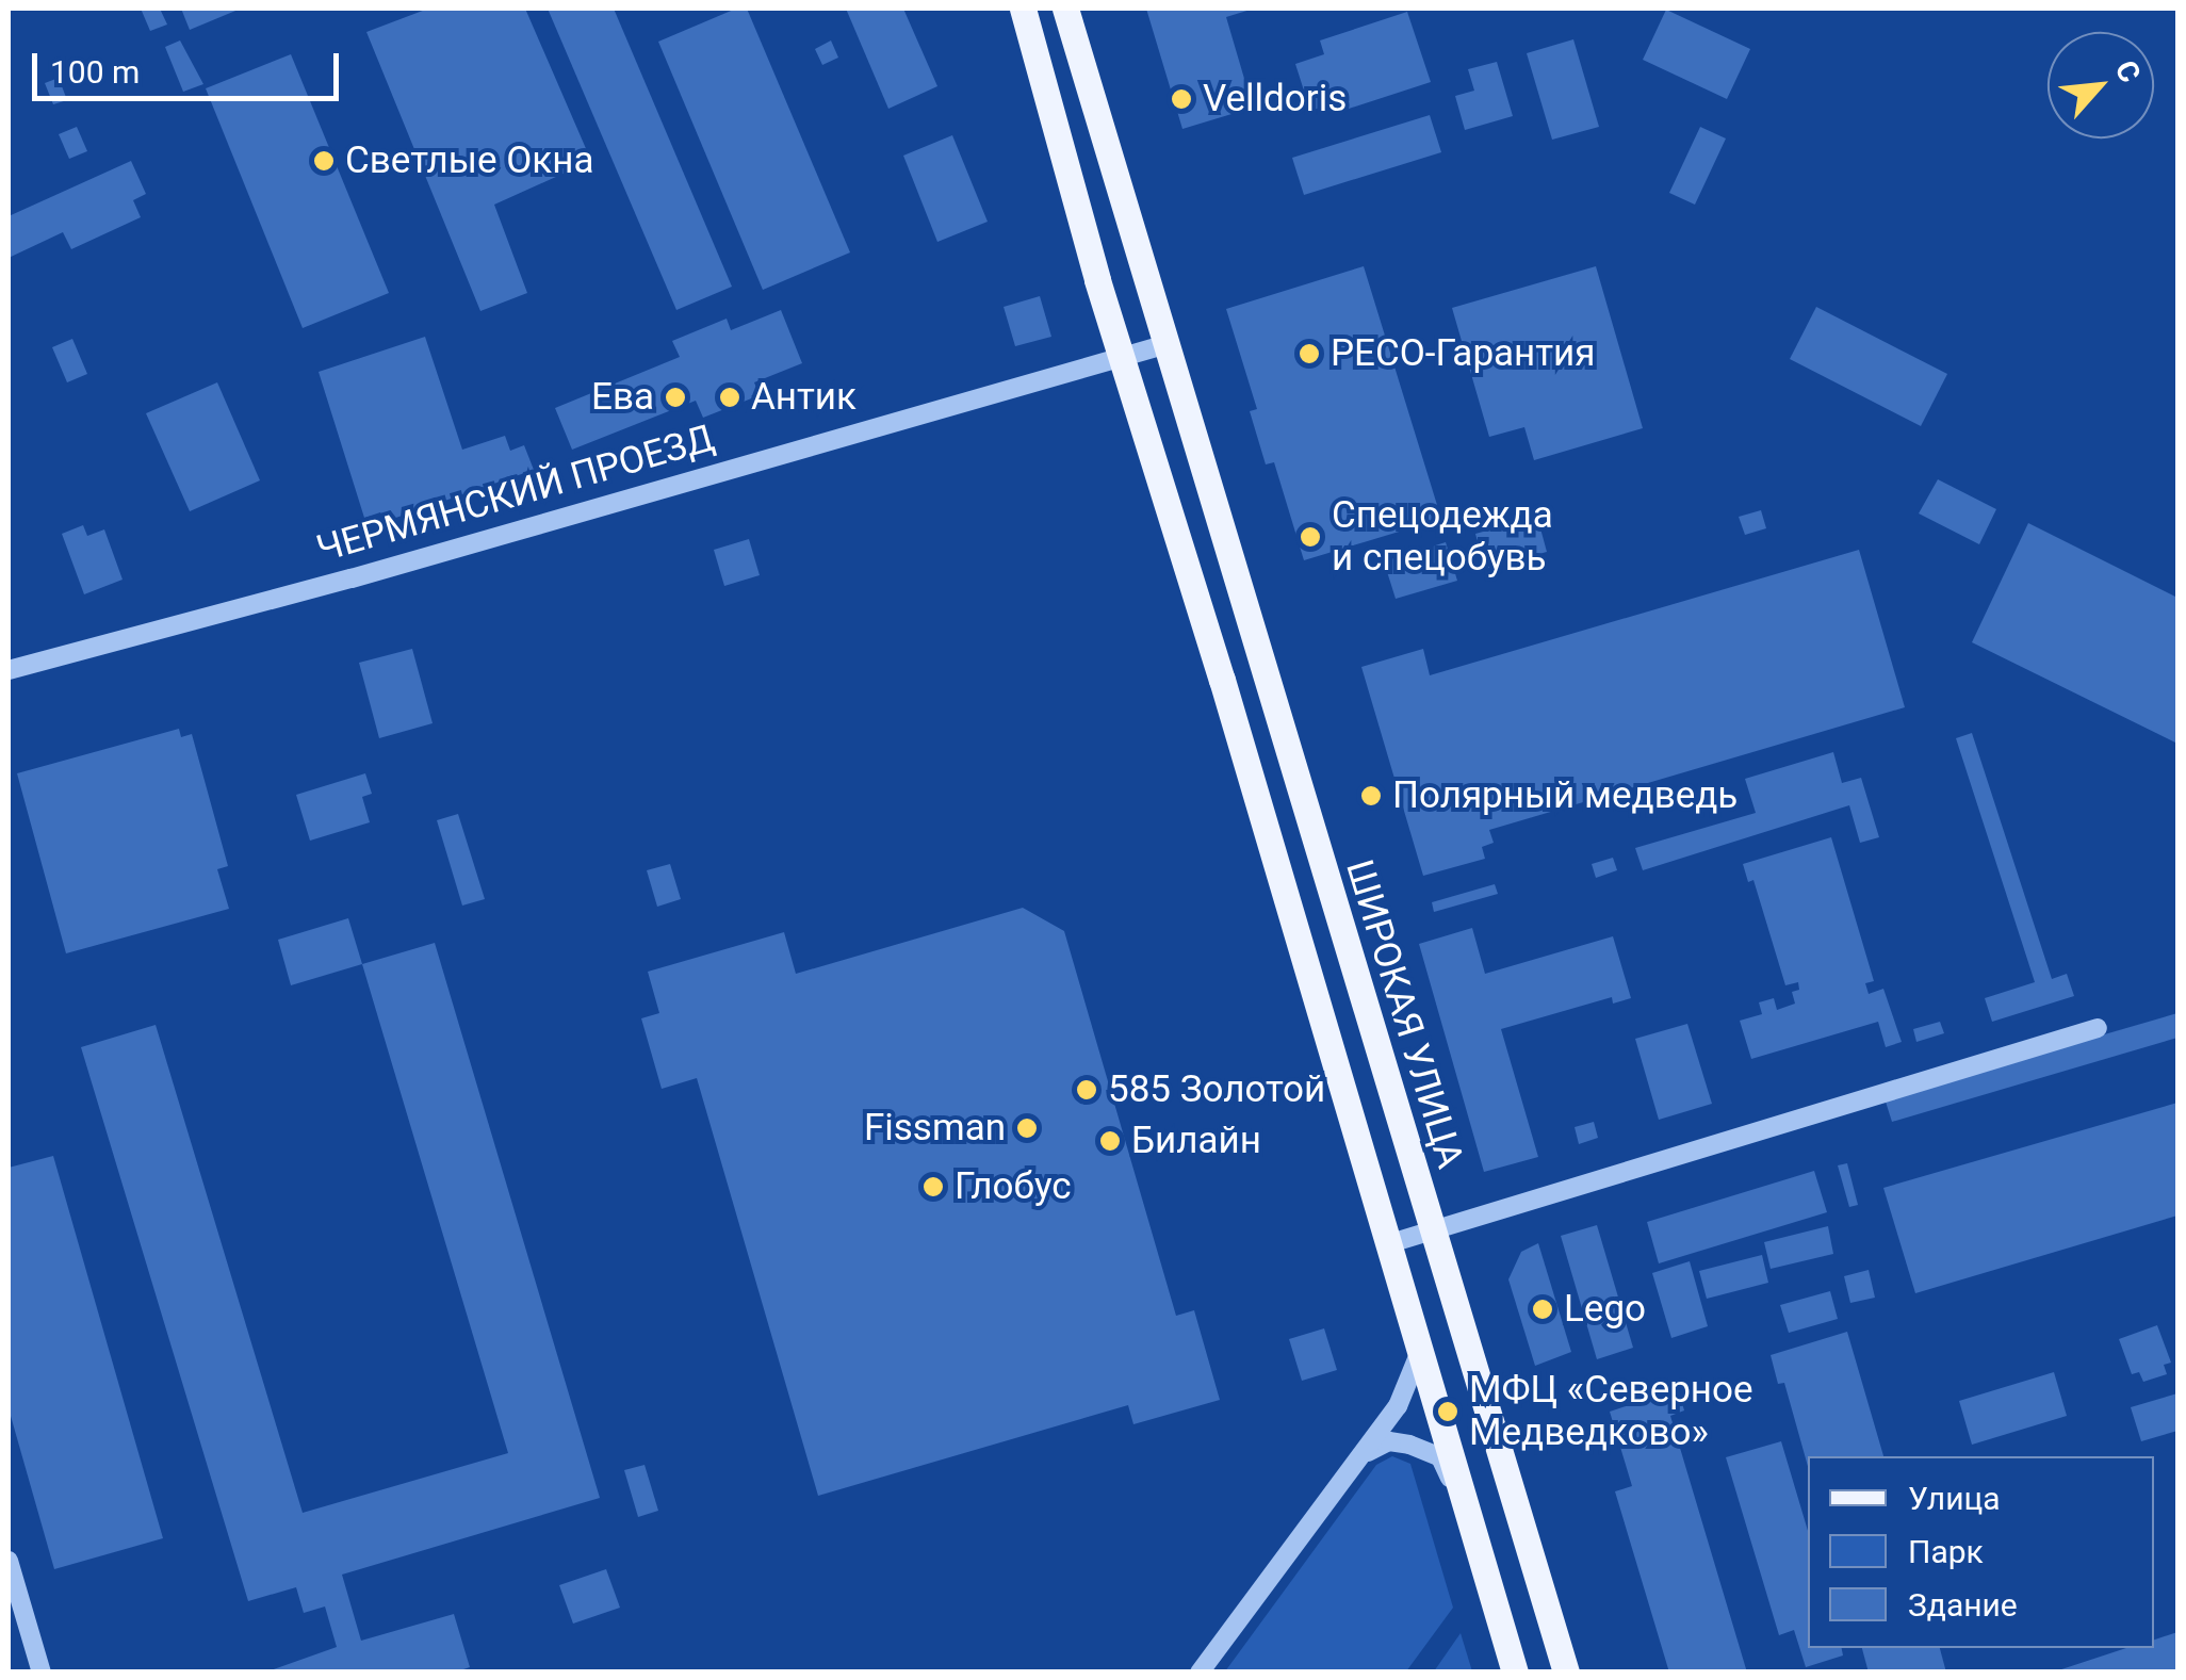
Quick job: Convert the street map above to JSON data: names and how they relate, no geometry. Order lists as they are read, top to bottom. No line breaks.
{"streets":{"main road":["ШИРОКАЯ УЛИЦА"],"street":["ЧЕРМЯНСКИЙ ПРОЕЗД"]},"crossings":[["ЧЕРМЯНСКИЙ ПРОЕЗД","ШИРОКАЯ УЛИЦА"]],"places":["Velldoris","Светлые Окна","РЕСО-Гарантия","Ева","Антик","Спецодежда и спецобувь","Полярный медведь","585 Золотой","Fissman","Билайн","Глобус","Lego","МФЦ «Северное Медведково»"],"legend":["Улица","Парк","Здание"],"scale_bar":"100 m","north":"top right"}
